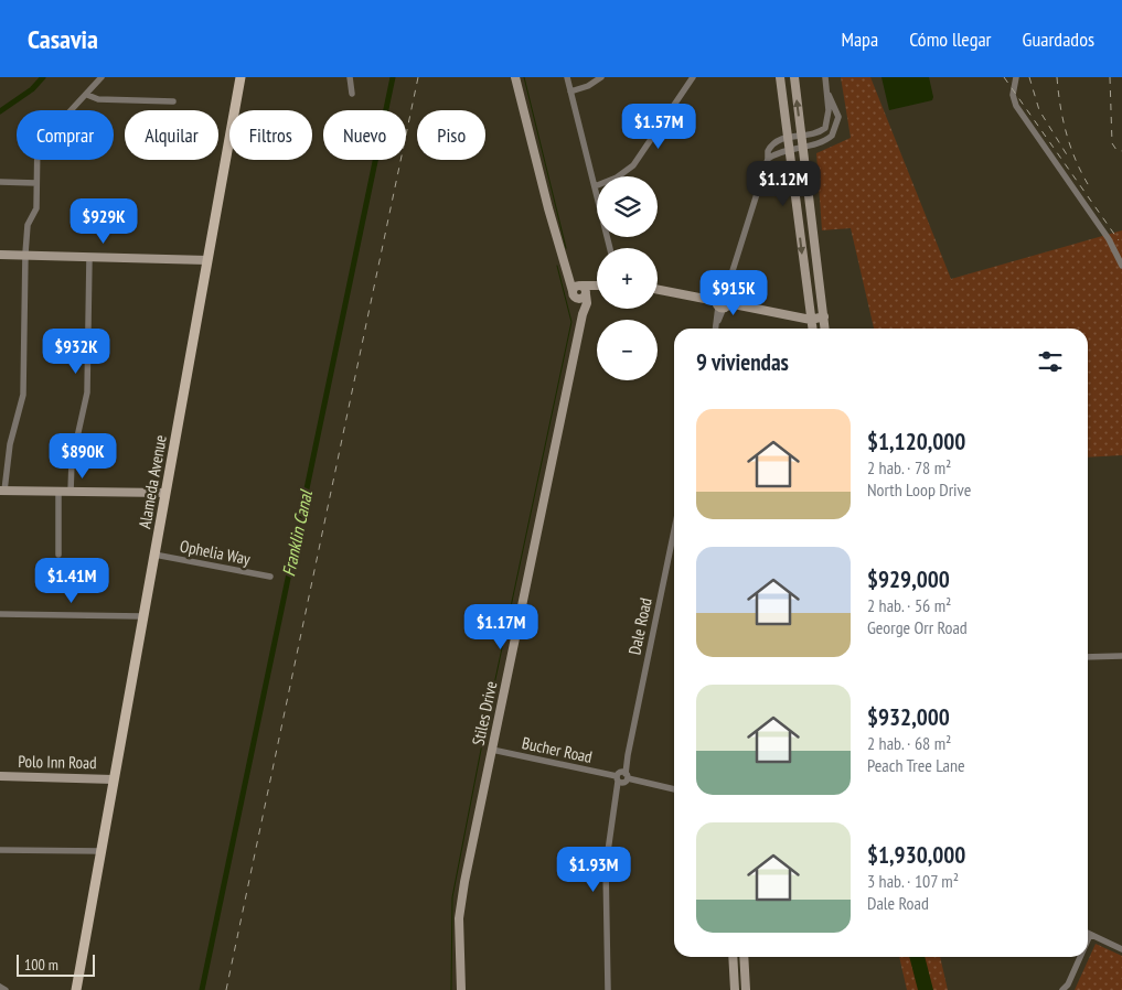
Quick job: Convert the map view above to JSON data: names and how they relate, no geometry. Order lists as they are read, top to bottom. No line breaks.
{"streets":{"main road":["Alameda Avenue"],"street":["Ophelia Way","Dale Road","Stiles Drive","Bucher Road","Polo Inn Road"]},"crossings":[["Alameda Avenue","Ophelia Way"],["Alameda Avenue","Polo Inn Road"],["Dale Road","Bucher Road"],["Stiles Drive","Bucher Road"]],"water":["Franklin Canal"],"scale_bar":"100 m","page":{"header":"Casavia","nav":["Mapa","Cómo llegar","Guardados"],"price":["$1.57M","$1.12M","$929K","$915K","$932K","$890K","$1.41M","$1.17M","$1.93M"],"chip":["Comprar","Alquilar","Filtros","Nuevo","Piso"],"map_buttons":["+","−"],"heading":"9 viviendas","list":[{"name":"$1,120,000","note":"2 hab. · 78 m² · North Loop Drive"},{"name":"$929,000","note":"2 hab. · 56 m² · George Orr Road"},{"name":"$932,000","note":"2 hab. · 68 m² · Peach Tree Lane"},{"name":"$1,930,000","note":"3 hab. · 107 m² · Dale Road"}],"scale":"100 m"}}
